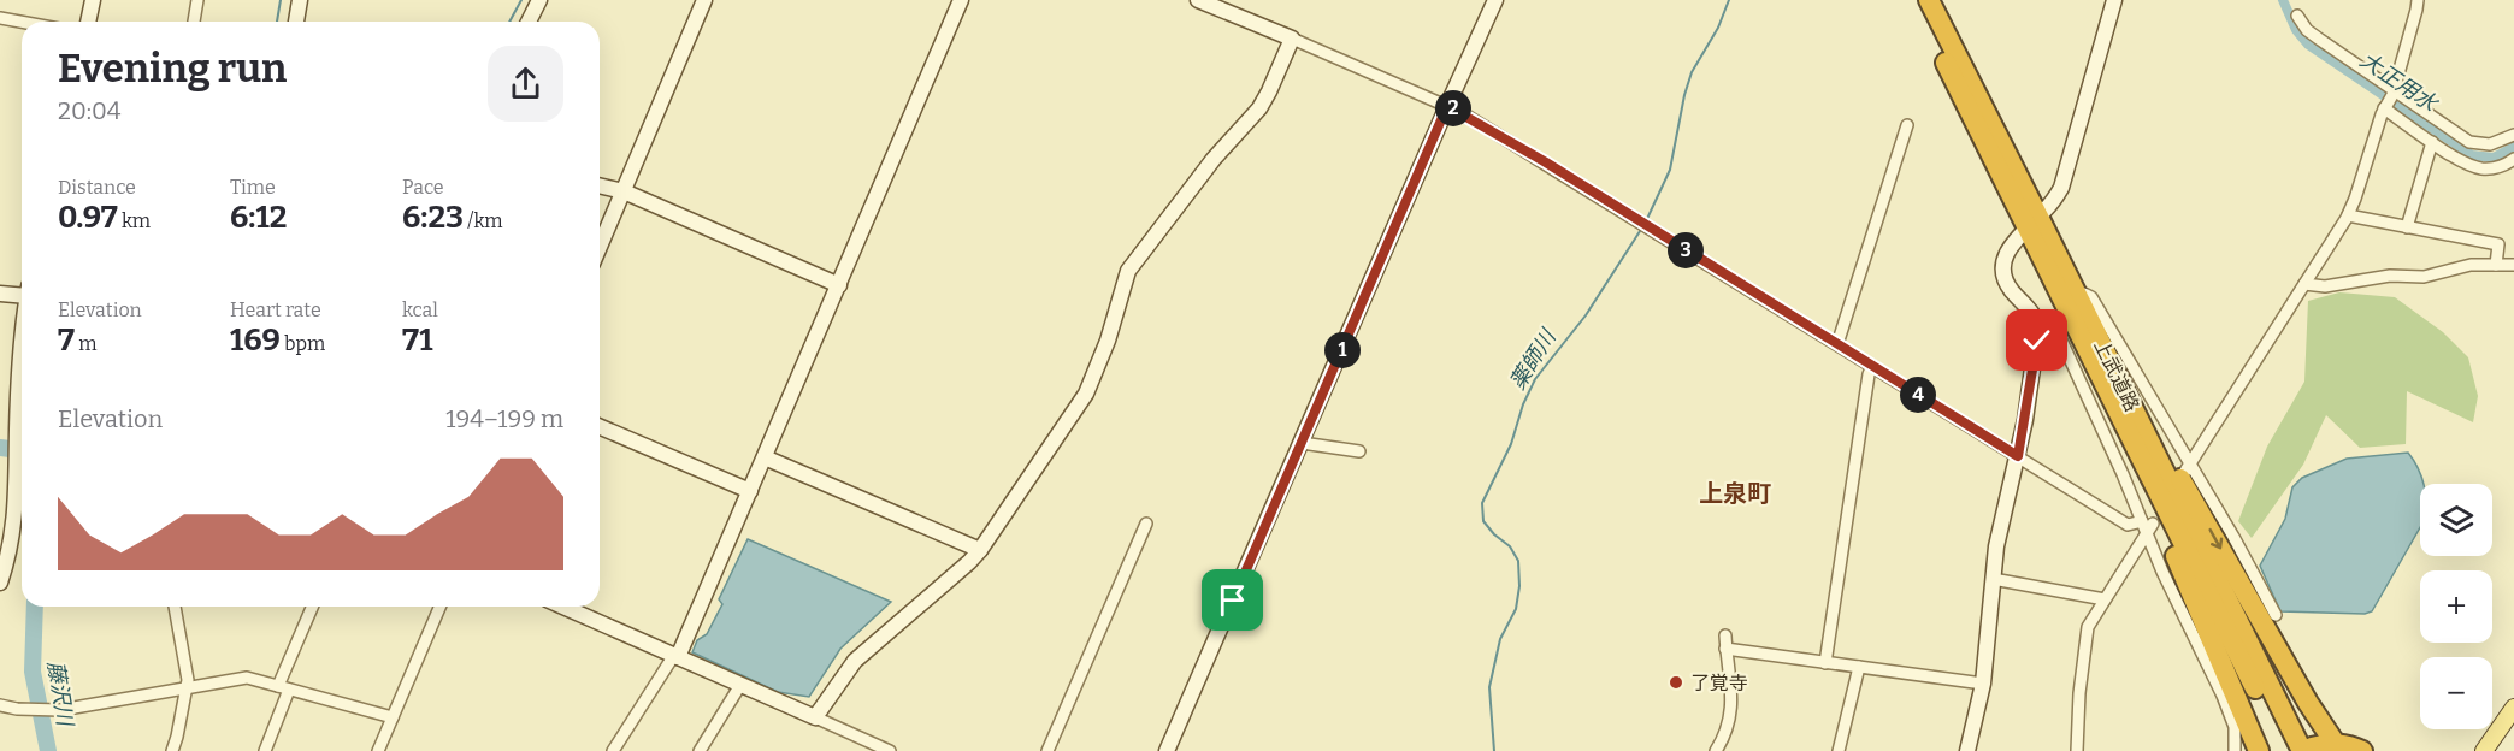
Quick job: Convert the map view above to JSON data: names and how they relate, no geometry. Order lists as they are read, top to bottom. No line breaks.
{"streets":{"highway":["上武道路"]},"districts":["上泉町"],"water":["大正用水","薬師川","藤沢川"],"places":["了覚寺"],"page":{"heading":["Evening run","20:04"],"pins":["2","3","1","4"],"stats":[["Distance","0.97 km"],["Time","6:12"],["Pace","6:23 /km"],["Elevation","7 m"],["Heart rate","169 bpm"],["kcal","71"]],"chart":["Elevation","194–199 m"],"map_buttons":["+","−"]}}
